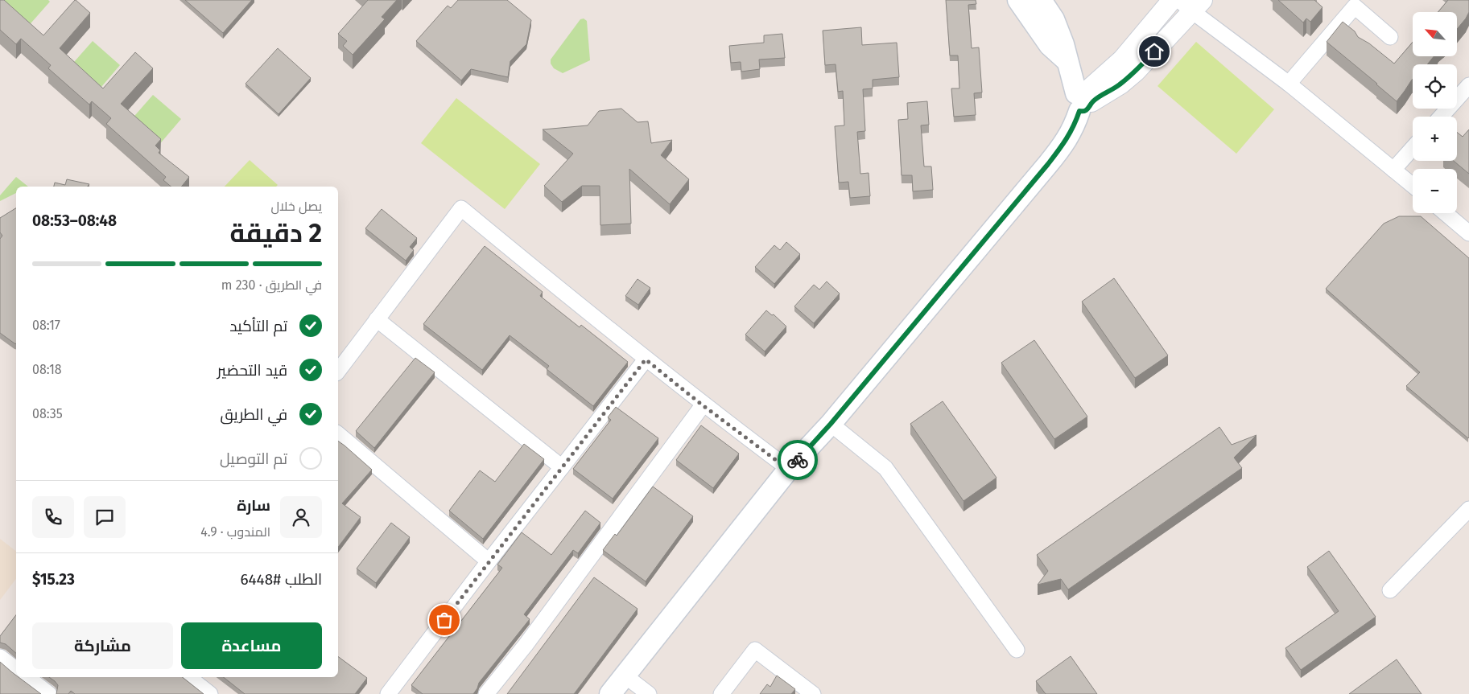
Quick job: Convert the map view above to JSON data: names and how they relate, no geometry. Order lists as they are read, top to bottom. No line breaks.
{"north":"top left","page":{"map_buttons":["+","−"],"heading":["2 دقيقة","يصل خلال","08:48–08:53"],"panel":["سارة","المندوب · 4.9","الطلب #6448","$15.23"],"bar":"في الطريق · 230 m","list":[["تم التأكيد","08:17"],["قيد التحضير","08:18"],["في الطريق","08:35"],"تم التوصيل"],"buttons":["مساعدة","مشاركة"]}}
